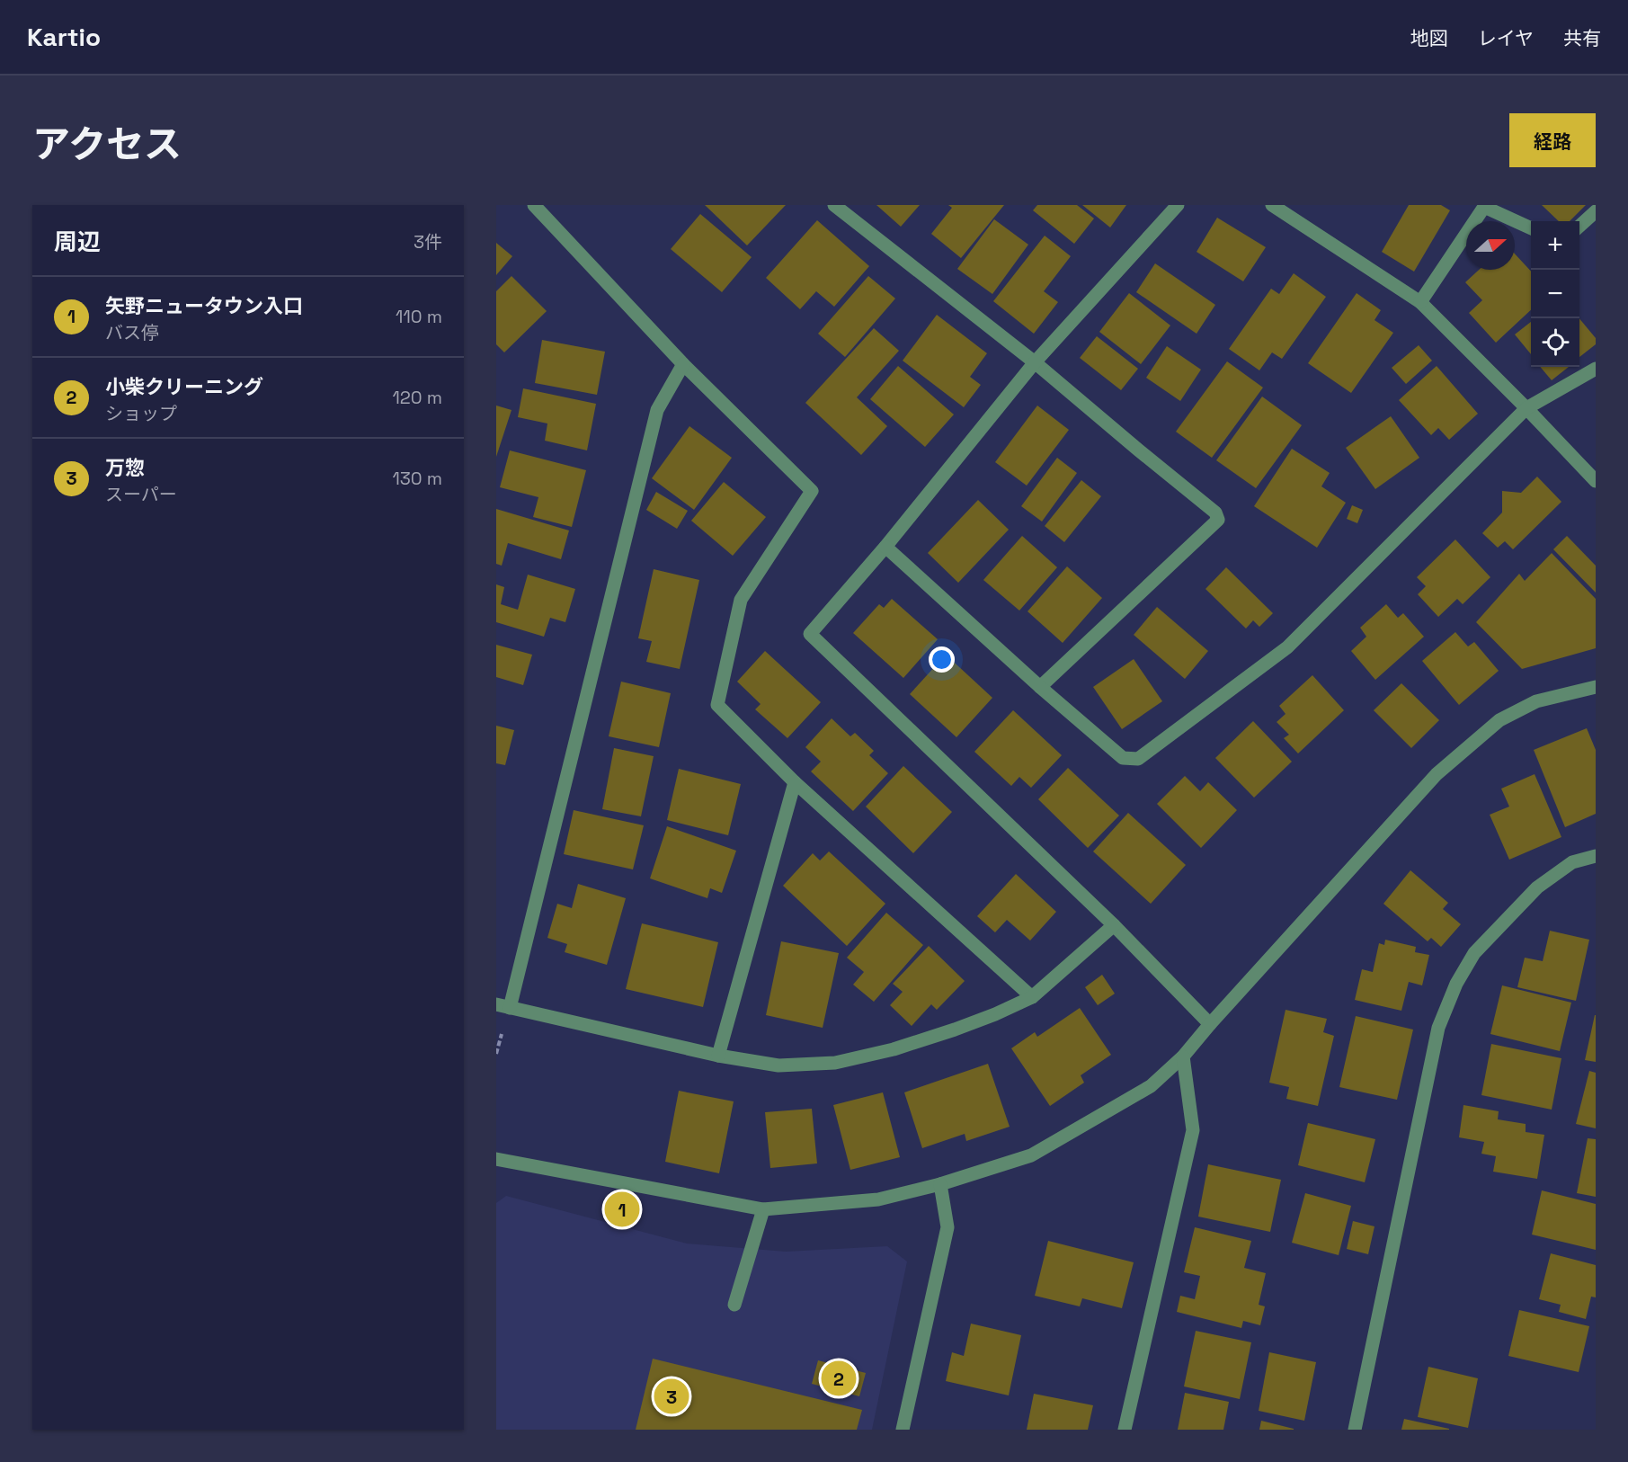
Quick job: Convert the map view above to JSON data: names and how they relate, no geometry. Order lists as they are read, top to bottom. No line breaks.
{"north":"right","page":{"header":"Kartio","nav":["地図","レイヤ","共有"],"title":"アクセス","buttons":"経路","heading":["周辺","3件"],"map_buttons":["+","−"],"list":[{"mark":"1","name":"矢野ニュータウン入口","note":"バス停","value":"110 m"},{"mark":"2","name":"小柴クリーニング","note":"ショップ","value":"120 m"},{"mark":"3","name":"万惣","note":"スーパー","value":"130 m"}],"pins":["1","2","3"]}}
